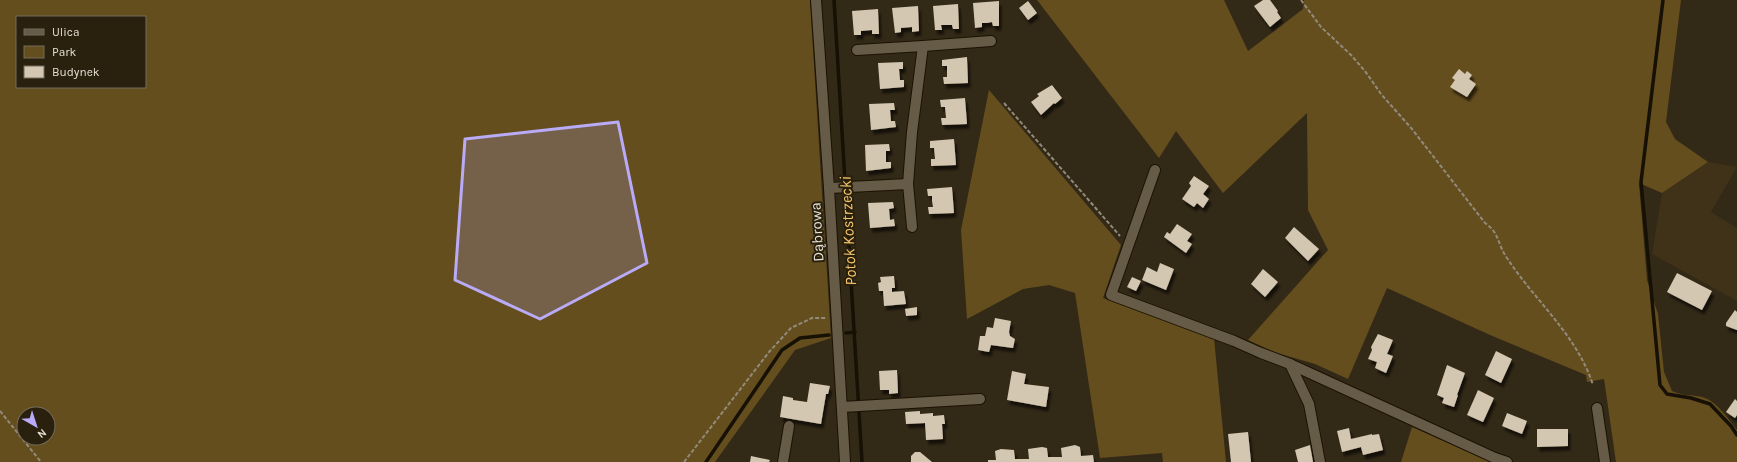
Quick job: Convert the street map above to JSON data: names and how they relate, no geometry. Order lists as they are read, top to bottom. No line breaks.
{"streets":{"street":["Dąbrowa"]},"water":["Potok Kostrzecki"],"legend":["Ulica","Park","Budynek"],"north":"bottom right"}
